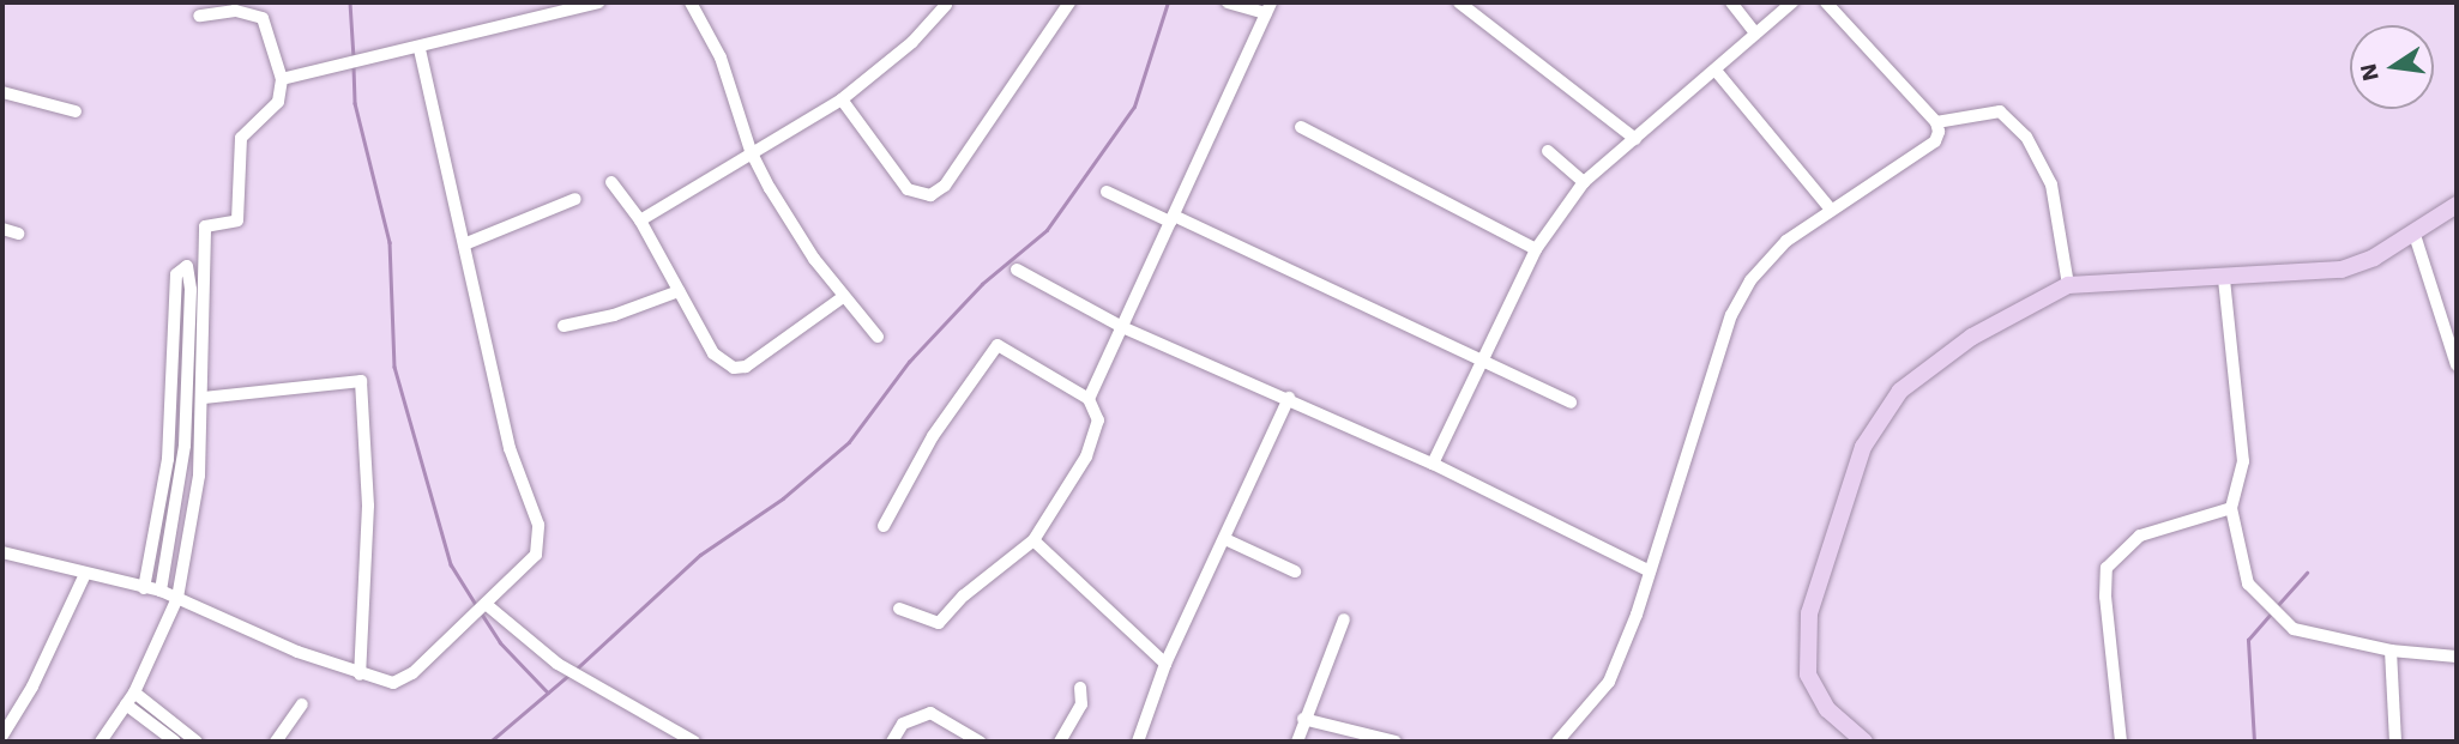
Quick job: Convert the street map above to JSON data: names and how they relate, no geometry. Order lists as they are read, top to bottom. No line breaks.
{"north":"left"}
